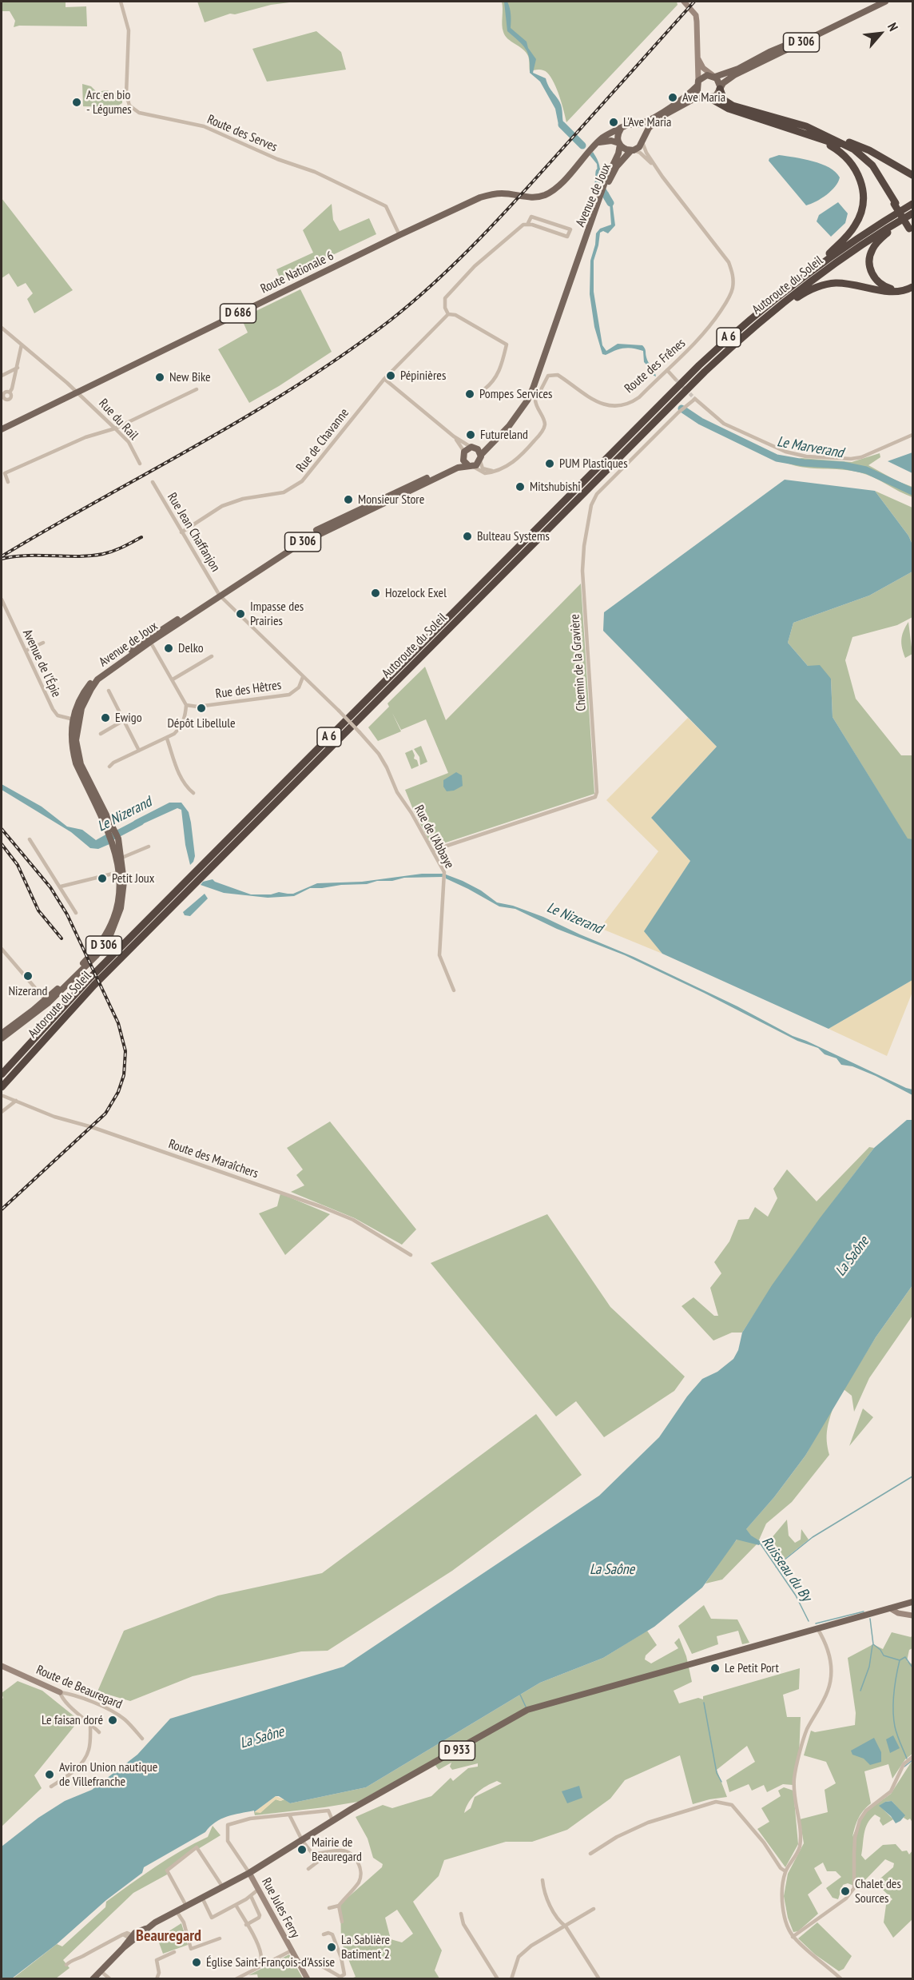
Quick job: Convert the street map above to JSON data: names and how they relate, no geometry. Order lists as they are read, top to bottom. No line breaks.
{"streets":{"highway":["Autoroute du Soleil","A 6"],"main road":["D 306","Avenue de Joux","Route Nationale 6","D 686","D 933"],"street":["Route des Serves","Route des Frênes","Rue du Rail","Rue de Chavanne","Rue Jean Chaffanjon","Chemin de la Gravière","Avenue de l'Épie","Rue des Hêtres","Rue de l'Abbaye","Route des Maraîchers","Route de Beauregard","Rue Jules Ferry"]},"crossings":[["Route des Serves","Route Nationale 6"],["Avenue de Joux","Route Nationale 6"],["Avenue de Joux","Route des Frênes"],["Avenue de Joux","Rue Jean Chaffanjon"],["Avenue de Joux","Avenue de l'Épie"],["Route Nationale 6","Route des Frênes"],["Route Nationale 6","Rue du Rail"],["Rue de Chavanne","Rue Jean Chaffanjon"],["Chemin de la Gravière","Rue de l'Abbaye"],["Rue des Hêtres","Rue de l'Abbaye"],["D 933","Rue Jules Ferry"]],"districts":["Beauregard"],"water":["Le Marverand","Le Nizerand","La Saône","Ruisseau du By"],"places":["Ave Maria","Arc en bio - Légumes","L'Ave Maria","Pépinières","New Bike","Pompes Services","Futureland","PUM Plastiques","Mitshubishi","Monsieur Store","Bulteau Systems","Hozelock Exel","Impasse des Prairies","Delko","Dépôt Libellule","Ewigo","Petit Joux","Nizerand","Le Petit Port","Le faisan doré","Aviron Union nautique de Villefranche","Mairie de Beauregard","Chalet des Sources","La Sablière Batiment 2","Église Saint-François-d'Assise"],"north":"top right"}
